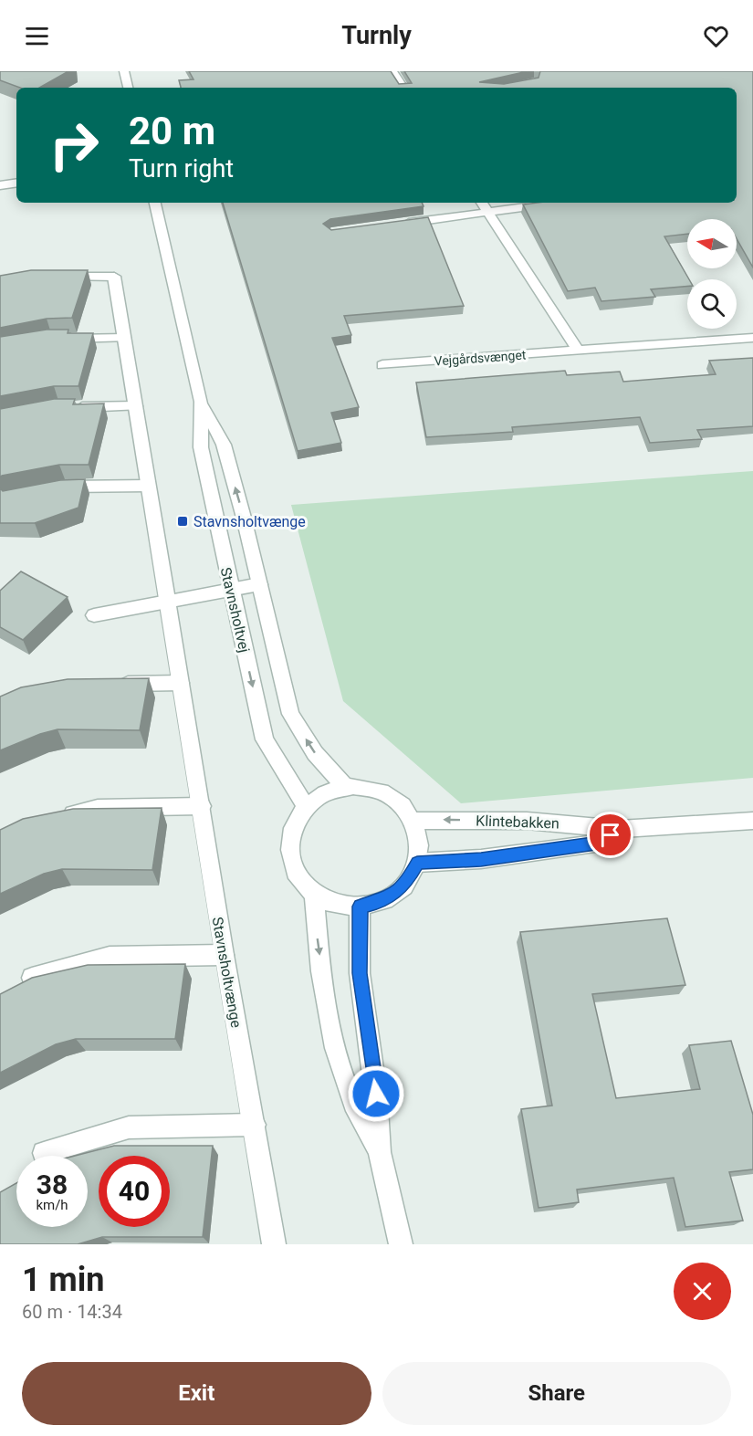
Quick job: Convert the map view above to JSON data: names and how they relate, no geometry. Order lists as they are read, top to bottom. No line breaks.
{"streets":{"street":["Vejgårdsvænget","Stavnsholtvej","Klintebakken","Stavnsholtvænge"]},"crossings":[["Stavnsholtvej","Klintebakken"]],"places":{"transit":["Stavnsholtvænge"]},"north":"left","page":{"header":"Turnly","turn":["20 m","Turn right"],"speed":"38 km/h","limit":"40","heading":["1 min","60 m · 14:34"],"buttons":["Exit","Share"]}}
